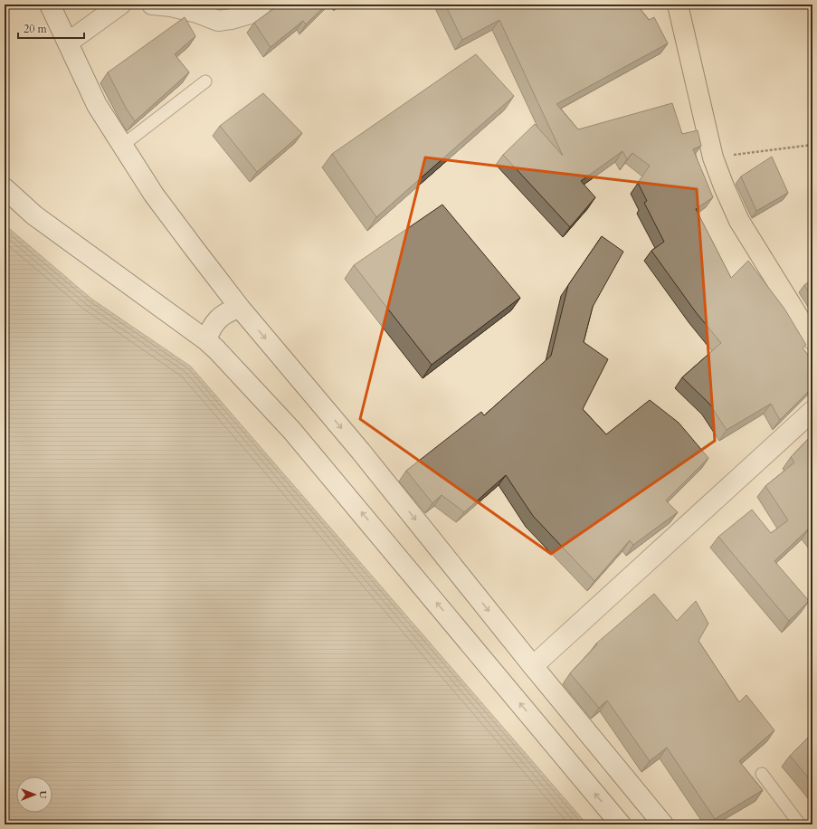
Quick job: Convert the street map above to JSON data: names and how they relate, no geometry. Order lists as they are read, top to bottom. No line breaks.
{"scale_bar":"20 m","north":"right"}
